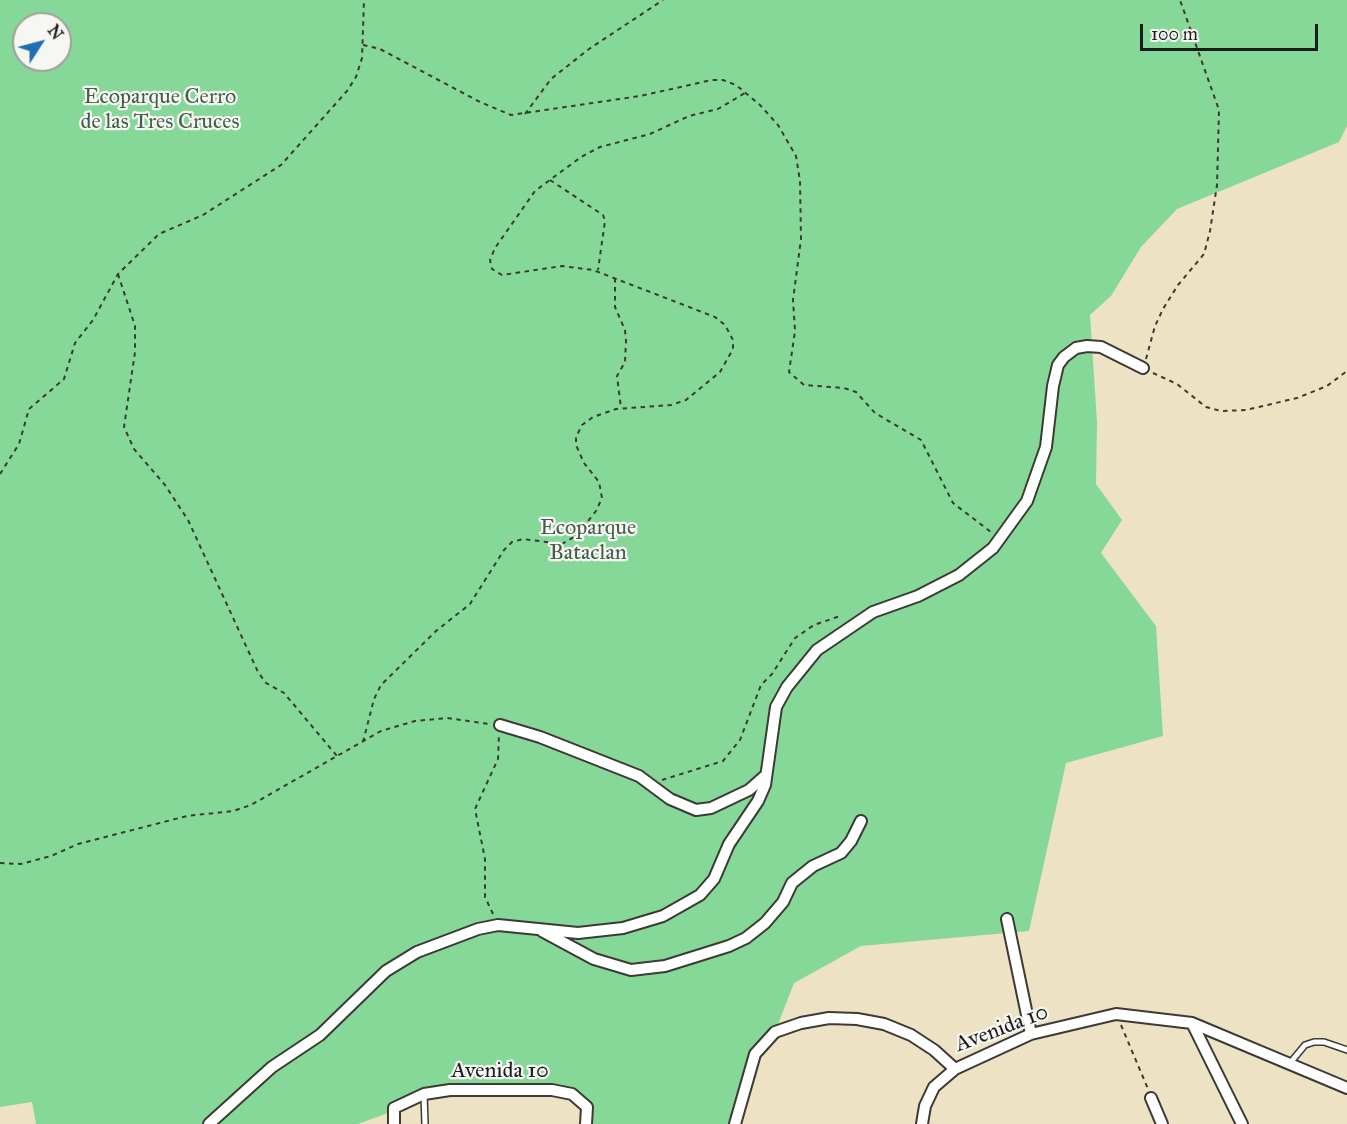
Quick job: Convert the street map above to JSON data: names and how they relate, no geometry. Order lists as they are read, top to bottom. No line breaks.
{"streets":{"street":["Avenida 10"]},"parks":["Ecoparque Cerro de las Tres Cruces","Ecoparque Bataclan"],"scale_bar":"100 m","north":"top right"}
